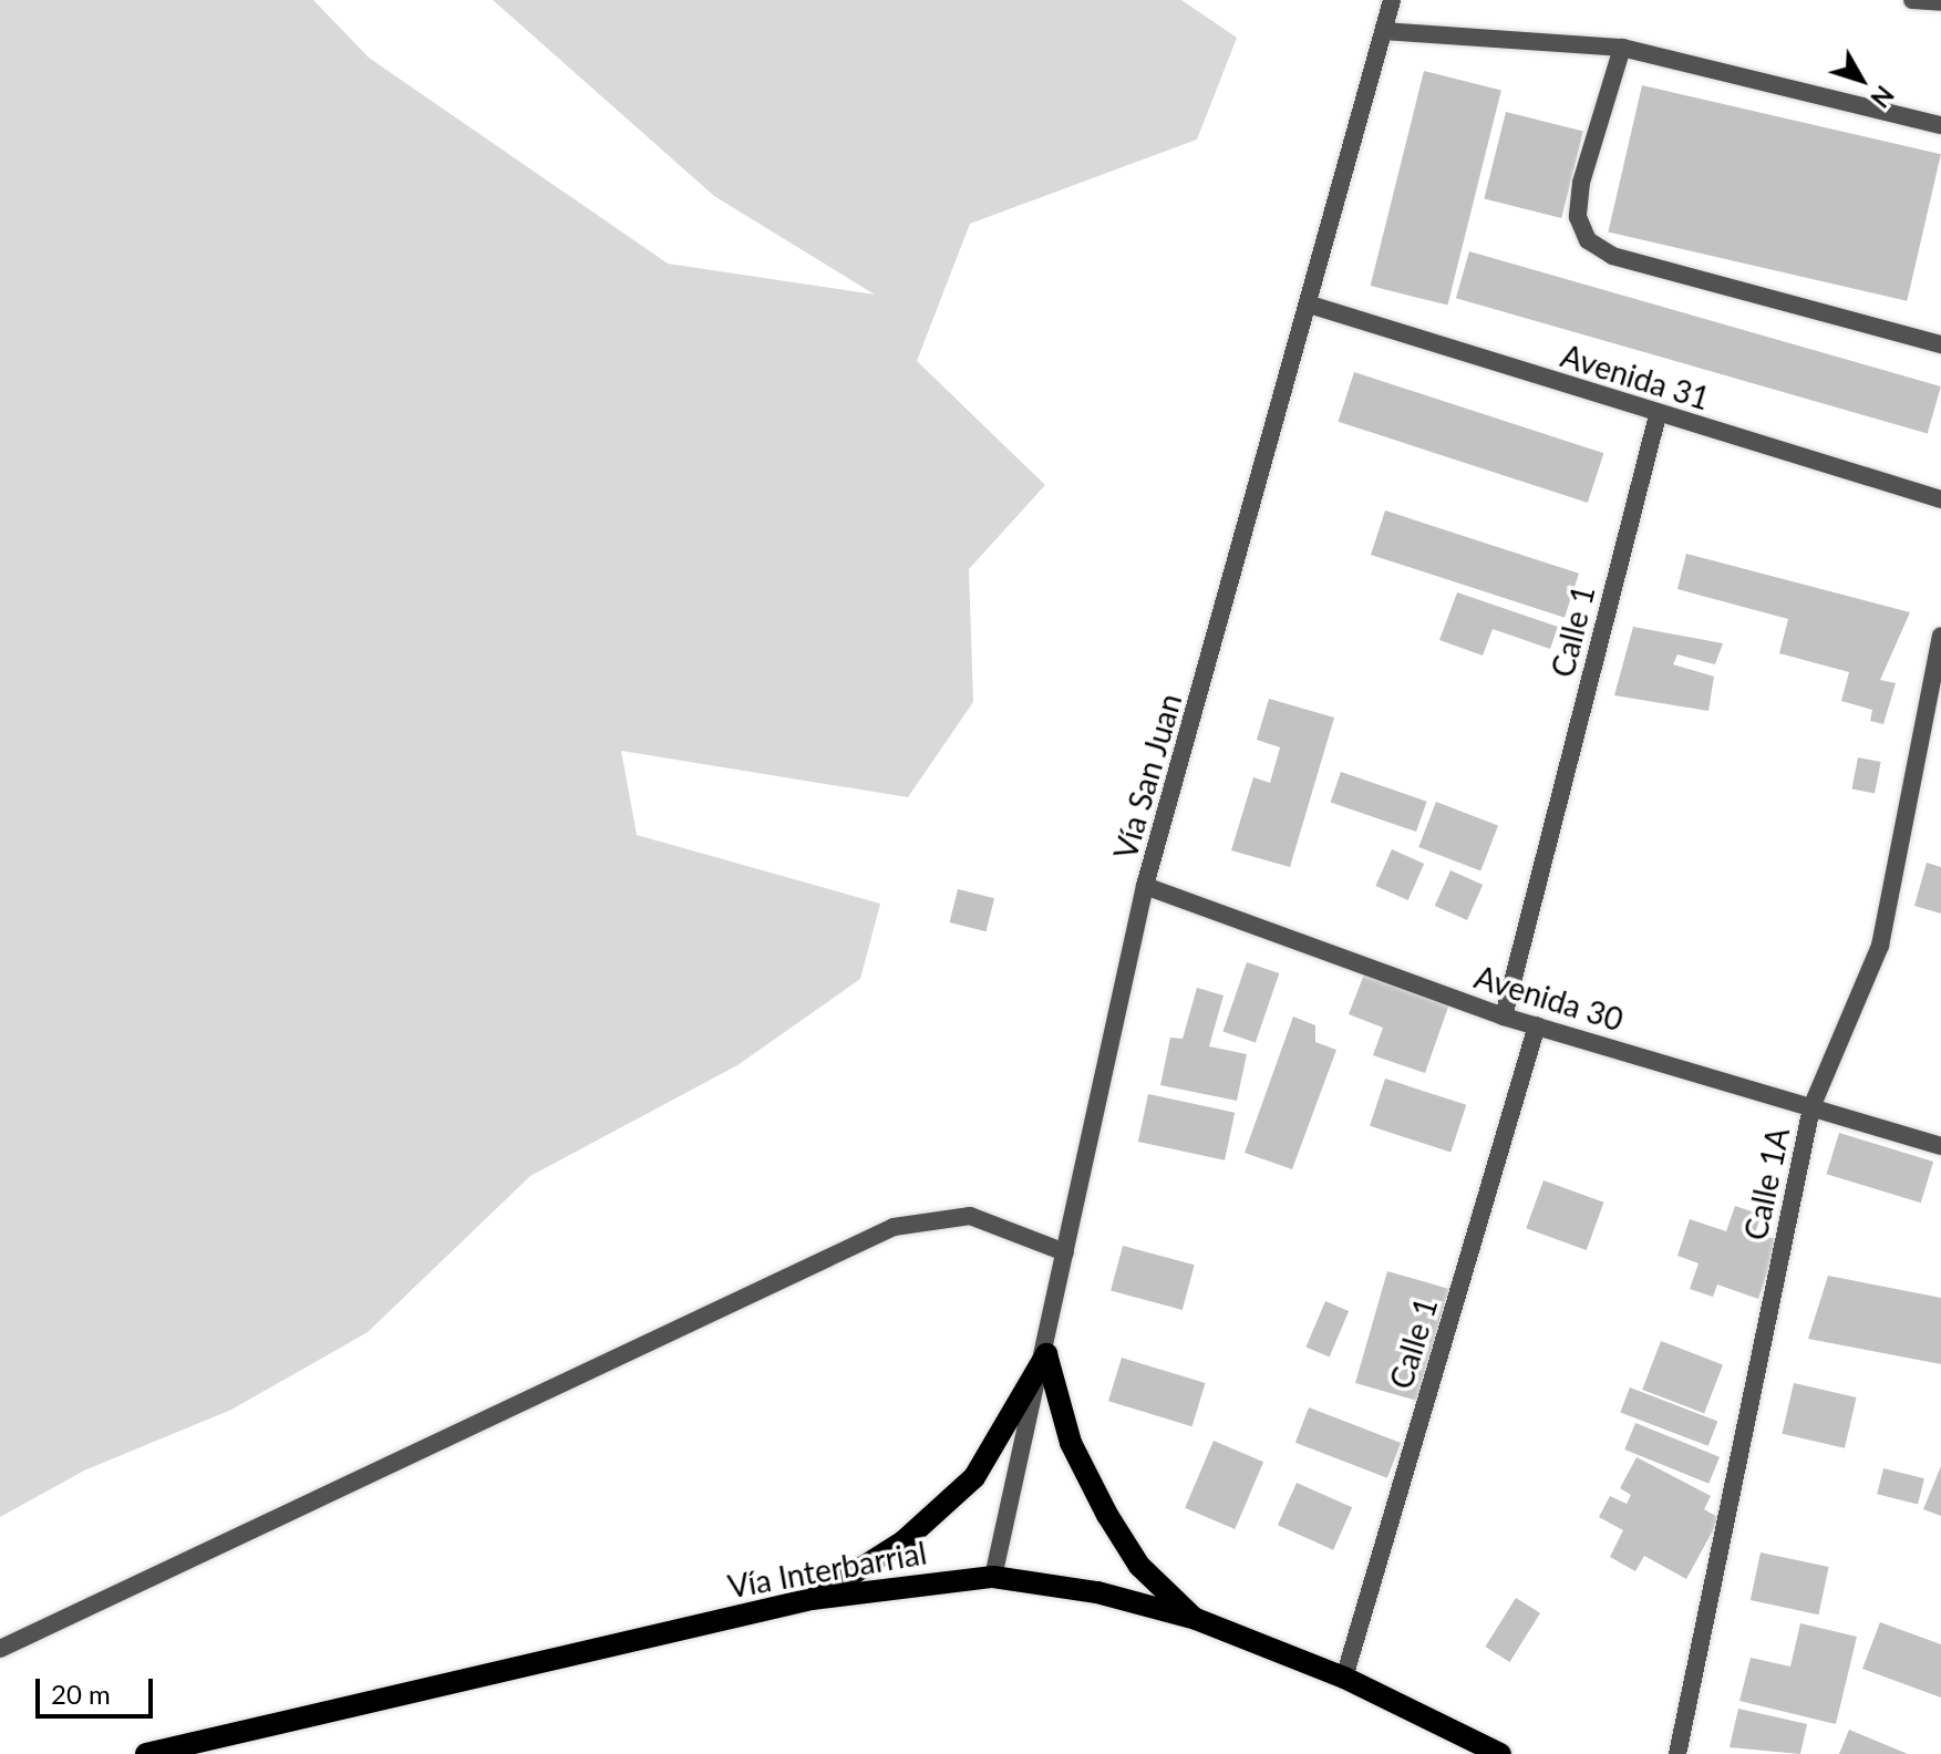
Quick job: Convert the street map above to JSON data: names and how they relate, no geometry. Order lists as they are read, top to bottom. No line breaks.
{"streets":{"main road":["Vía Interbarrial"],"street":["Avenida 31","Calle 1","Vía San Juan","Avenida 30","Calle 1A"]},"crossings":[["Avenida 31","Calle 1"],["Avenida 31","Vía San Juan"],["Calle 1","Avenida 30"],["Calle 1","Vía Interbarrial"],["Vía San Juan","Avenida 30"],["Vía San Juan","Vía Interbarrial"],["Avenida 30","Calle 1A"]],"scale_bar":"20 m","north":"bottom right"}
